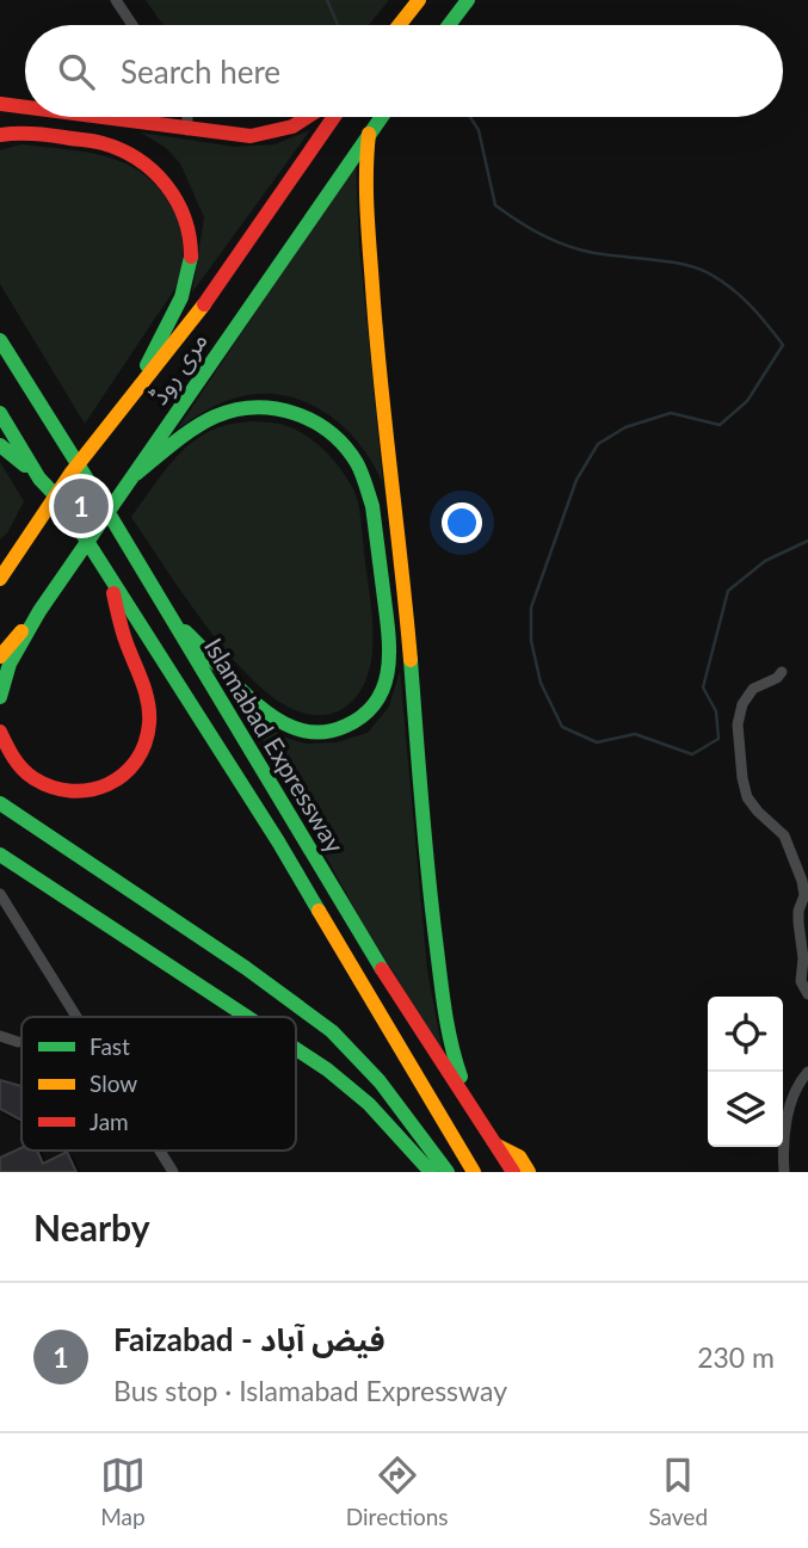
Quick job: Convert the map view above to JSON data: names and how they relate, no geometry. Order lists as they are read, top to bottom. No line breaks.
{"streets":{"main road":["مری روڈ","Islamabad Expressway"]},"legend":["Fast","Slow","Jam"],"page":{"search":"Search here","pins":"1","heading":"Nearby","list":[{"mark":"1","name":"Faizabad - فیض آباد","note":"Bus stop · Islamabad Expressway","value":"230 m"}],"nav":["Map","Directions","Saved"]}}
